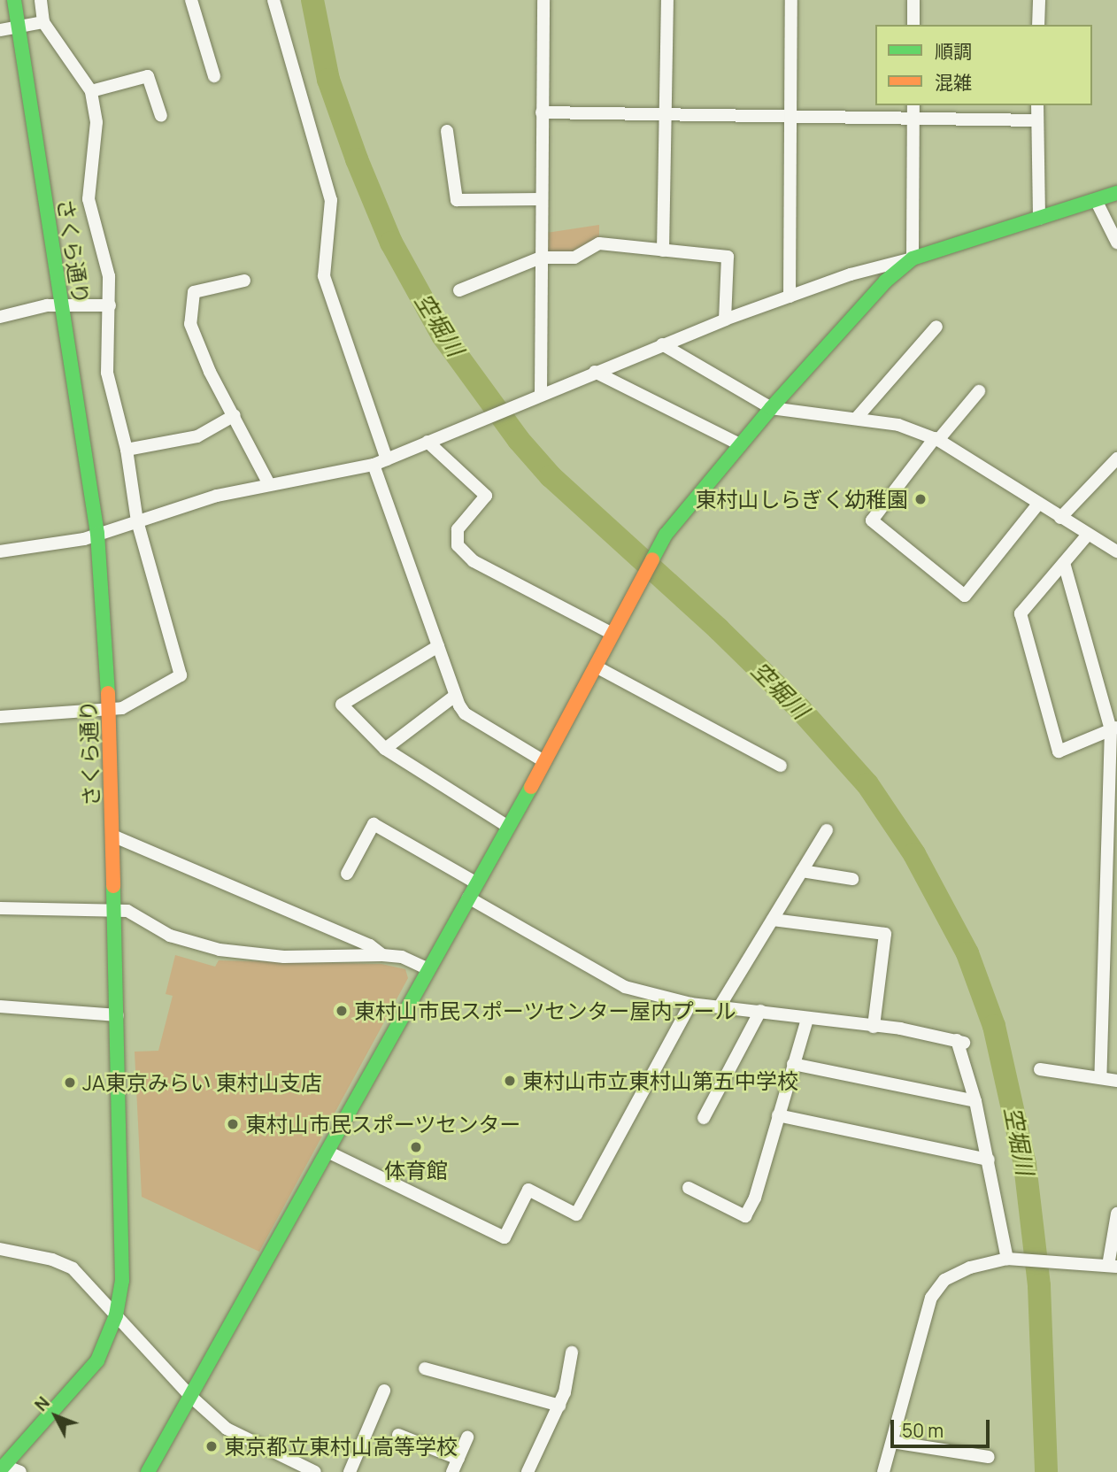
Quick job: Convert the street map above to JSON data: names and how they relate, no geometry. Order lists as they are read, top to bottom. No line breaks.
{"streets":{"street":["さくら通り"]},"water":["空堀川"],"places":["東村山しらぎく幼稚園","東村山市民スポーツセンター屋内プール","東村山市立東村山第五中学校","JA東京みらい 東村山支店","東村山市民スポーツセンター","体育館","東京都立東村山高等学校"],"legend":["順調","混雑"],"scale_bar":"50 m","north":"top left"}
